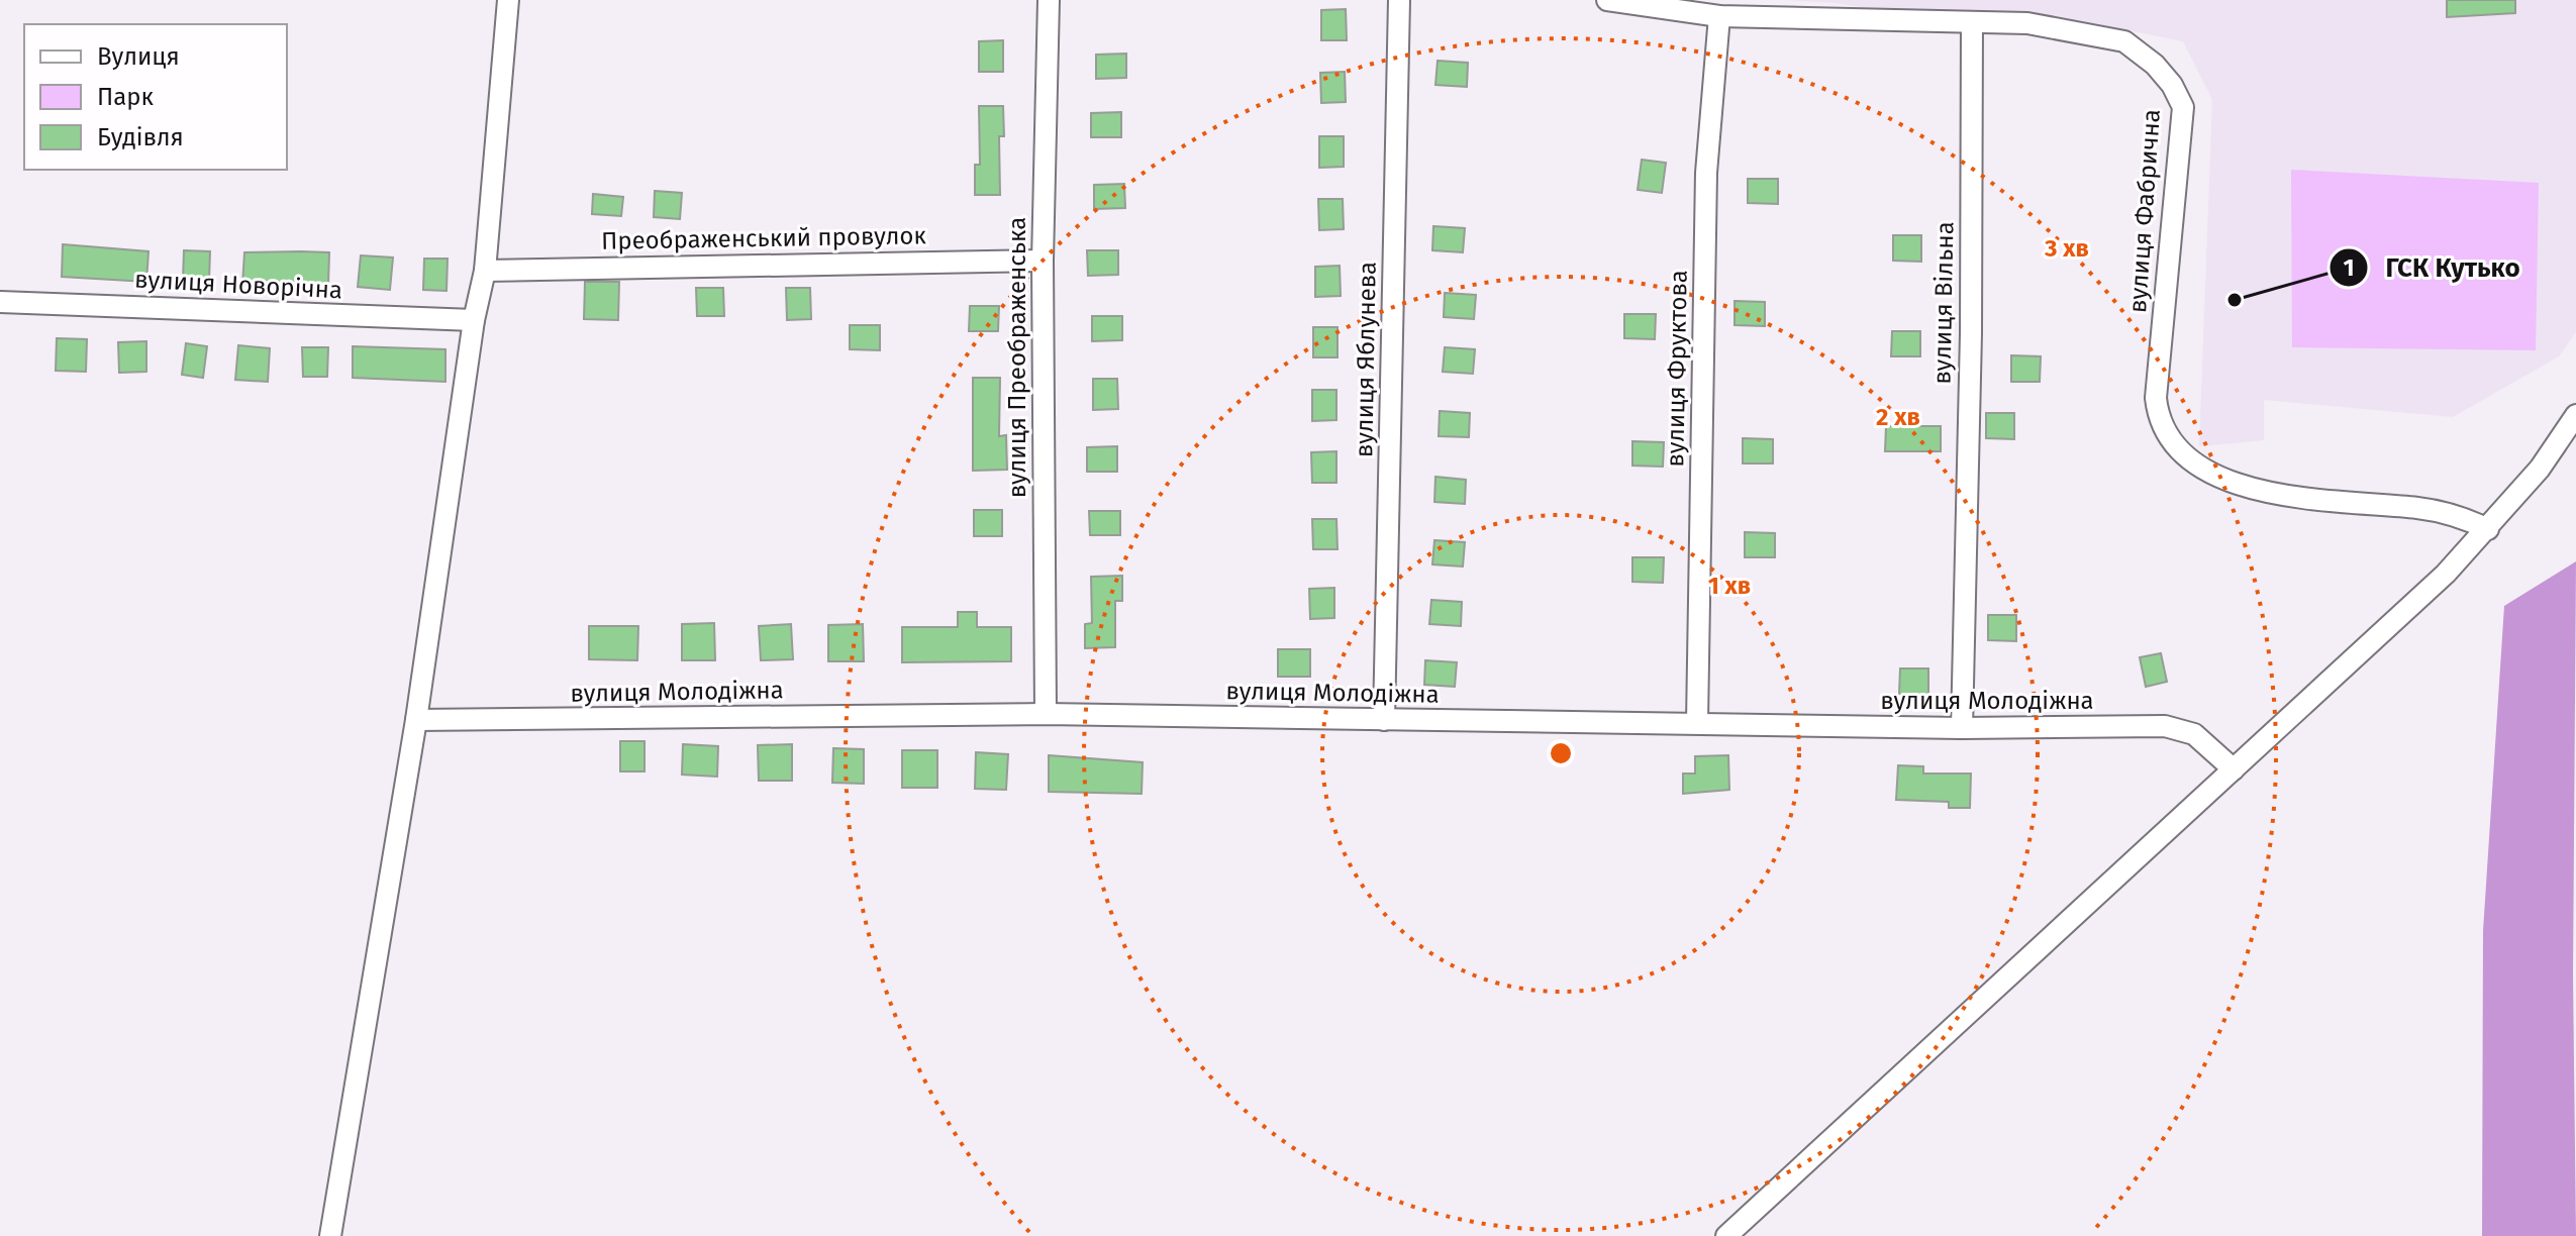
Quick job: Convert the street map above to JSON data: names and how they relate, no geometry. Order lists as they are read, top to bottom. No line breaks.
{"streets":{"street":["вулиця Фабрична","Преображенський провулок","вулиця Новорічна","вулиця Вільна","вулиця Преображенська","вулиця Яблунева","вулиця Фруктова","вулиця Молодіжна"]},"crossings":[["вулиця Фабрична","вулиця Вільна"],["вулиця Фабрична","вулиця Фруктова"],["Преображенський провулок","вулиця Преображенська"],["вулиця Вільна","вулиця Молодіжна"],["вулиця Преображенська","вулиця Молодіжна"],["вулиця Яблунева","вулиця Молодіжна"],["вулиця Фруктова","вулиця Молодіжна"]],"places":["ГСК Кутько"],"legend":["Вулиця","Парк","Будівля"],"rings":["3 хв","2 хв","1 хв"]}
